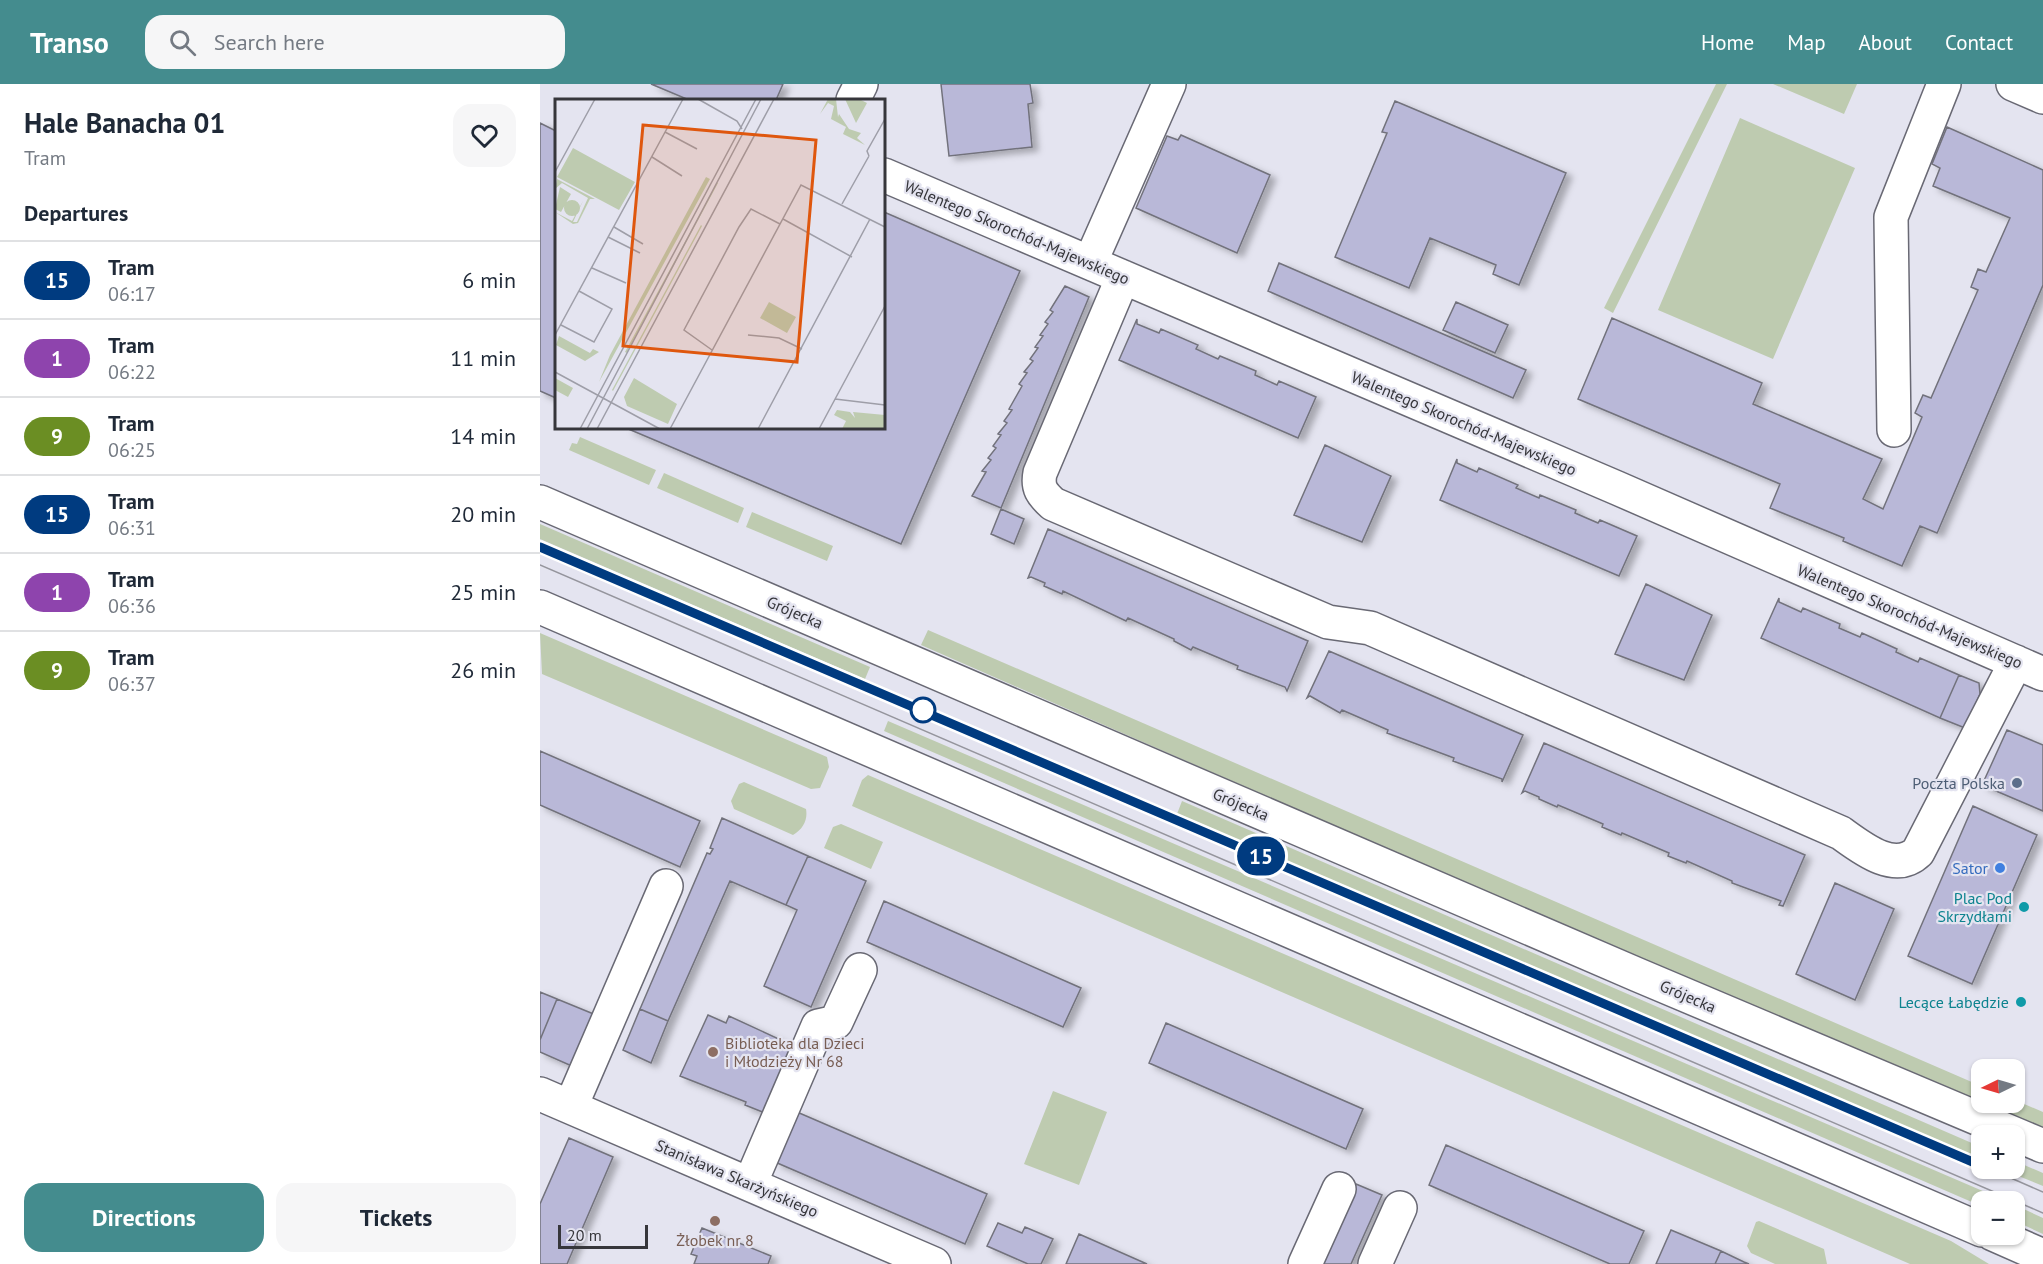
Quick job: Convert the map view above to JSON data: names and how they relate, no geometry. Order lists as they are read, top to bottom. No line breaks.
{"streets":{"main road":["Walentego Skorochód-Majewskiego","Grójecka","Stanisława Skarżyńskiego"]},"places":["Poczta Polska","Sator","Plac Pod Skrzydłami","Lecące Łabędzie","Biblioteka dla Dzieci i Młodzieży Nr 68","Żłobek nr 8"],"lines":["tram line 15"],"scale_bar":"20 m","north":"left","page":{"header":"Transo","search":"Search here","nav":["Home","Map","About","Contact"],"heading":[["Hale Banacha 01","Tram"],"Departures"],"on_map":"15","list":[{"mark":"15","name":"Tram","note":"06:17","value":"6 min"},{"mark":"1","name":"Tram","note":"06:22","value":"11 min"},{"mark":"9","name":"Tram","note":"06:25","value":"14 min"},{"mark":"15","name":"Tram","note":"06:31","value":"20 min"},{"mark":"1","name":"Tram","note":"06:36","value":"25 min"},{"mark":"9","name":"Tram","note":"06:37","value":"26 min"}],"map_buttons":["+","−"],"buttons":["Directions","Tickets"],"scale":"20 m"}}
